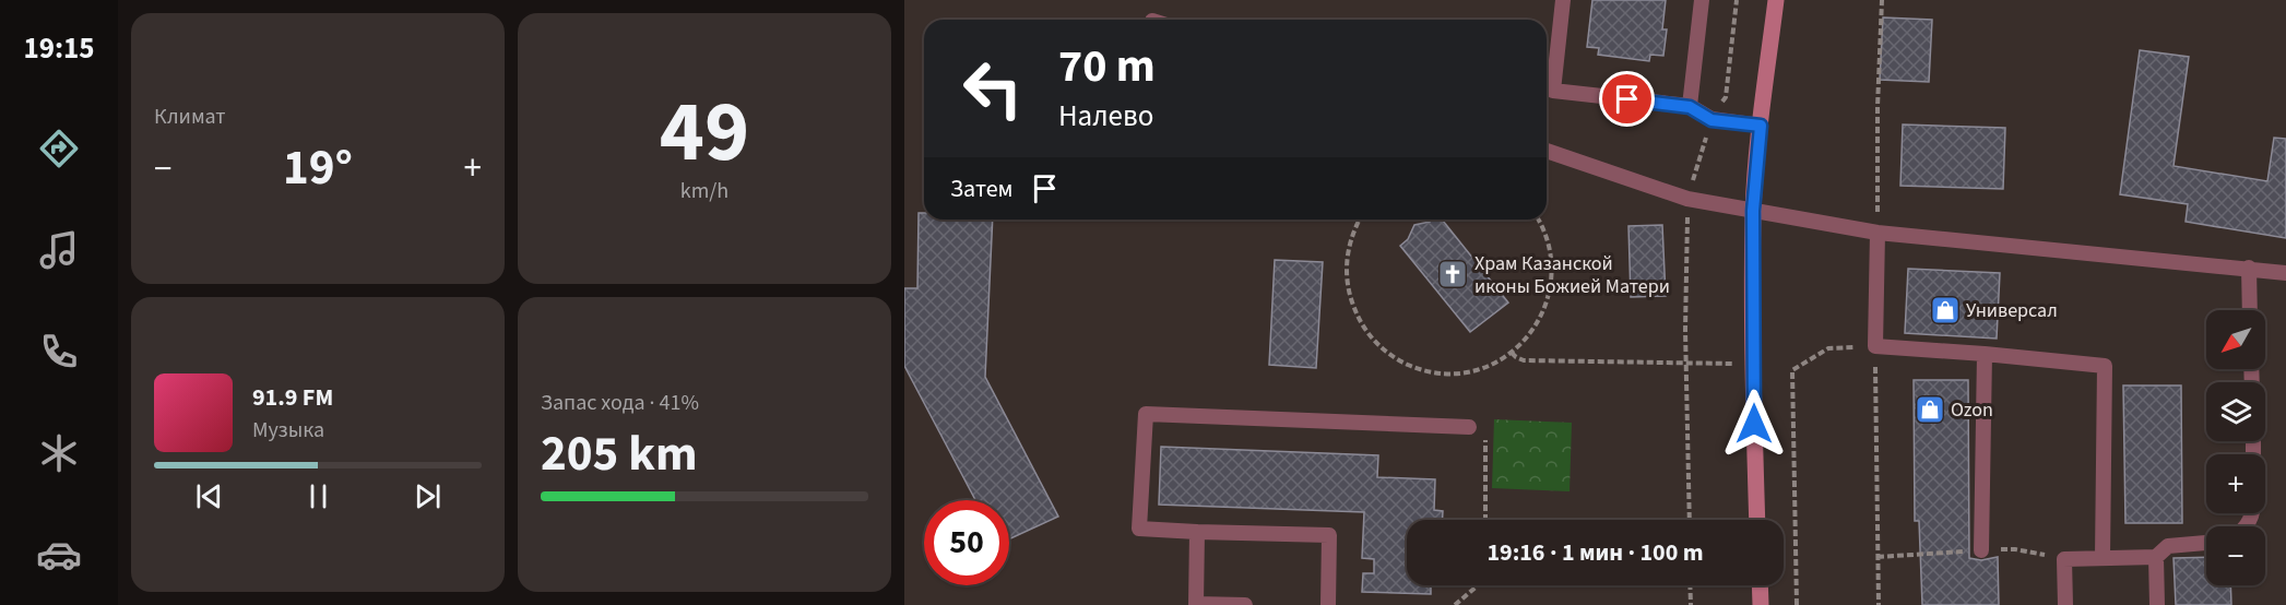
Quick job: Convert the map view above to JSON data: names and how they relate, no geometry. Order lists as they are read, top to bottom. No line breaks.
{"places":{"church":["Храм Казанской иконы Божией Матери"],"shop":["Универсал","Ozon"]},"north":"bottom left","page":{"tabs":"19:15","tile":["Климат",["49","km/h"],["Запас хода · 41%","205 km"]],"turn":["70 m","Налево"],"heat":["−","19°","+"],"then":"Затем","map_buttons":["+","−"],"song":["91.9 FM","Музыка"],"limit":"50","trip":"19:16 · 1 мин · 100 m"}}
